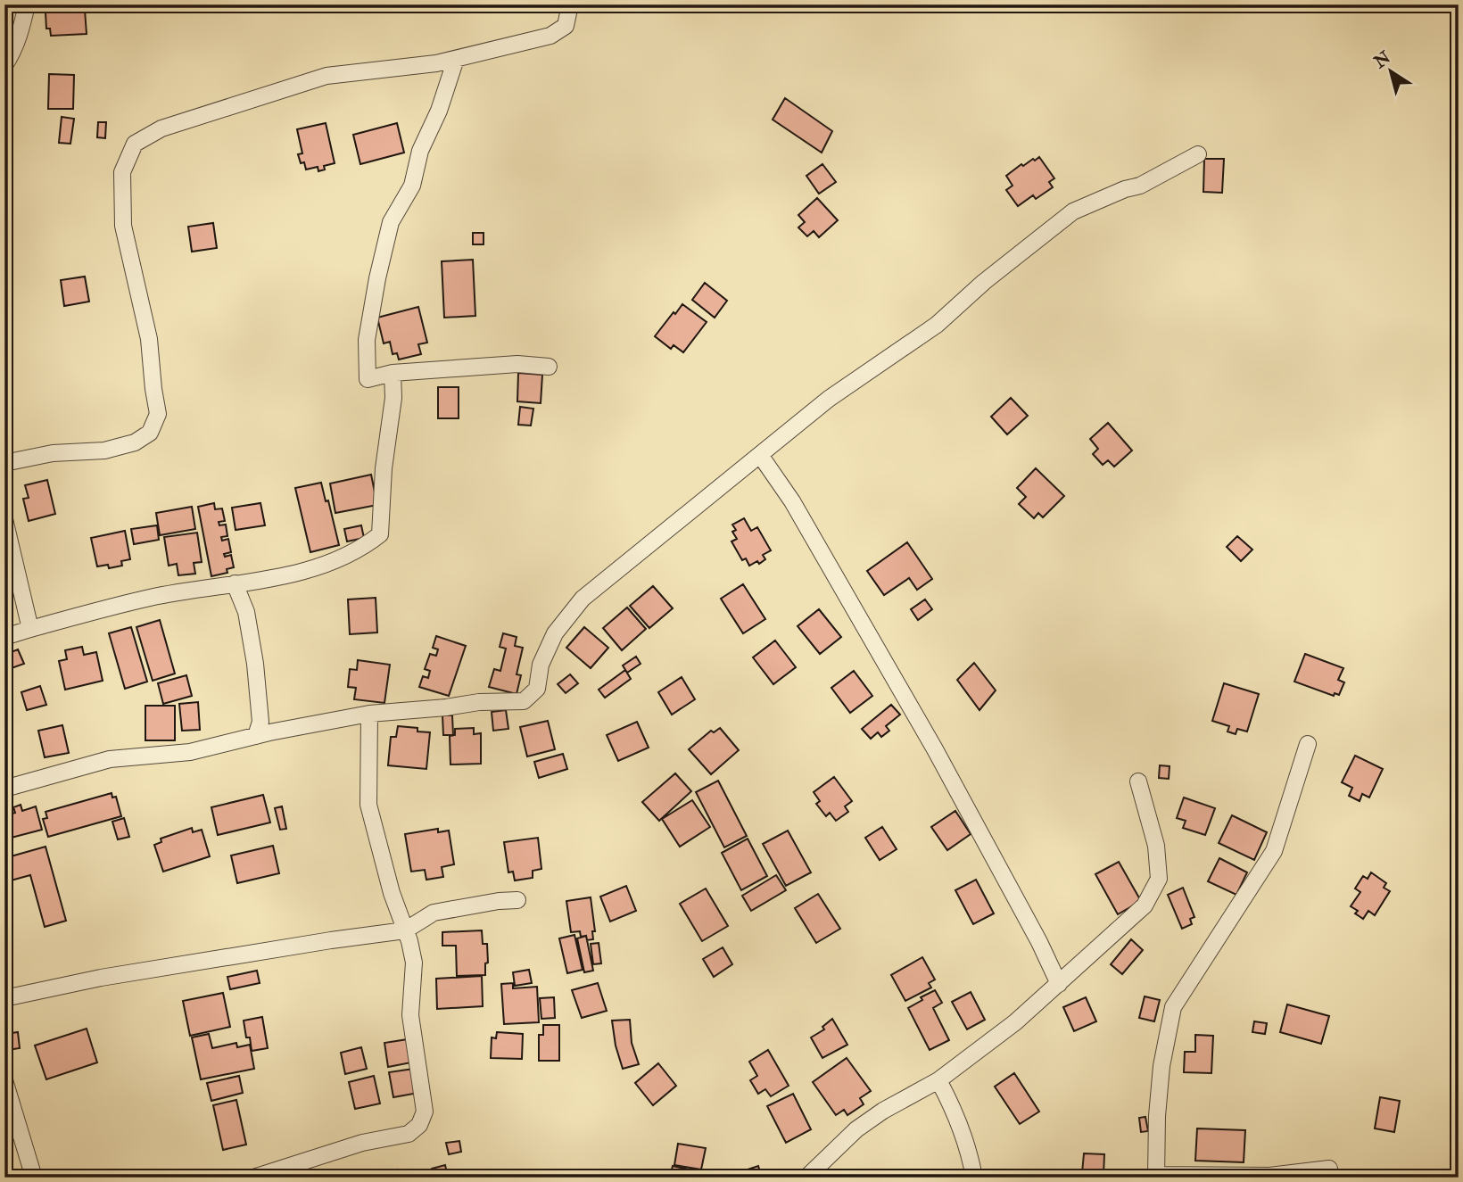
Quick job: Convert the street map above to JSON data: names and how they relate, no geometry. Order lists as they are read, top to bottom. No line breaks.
{"north":"top left"}
